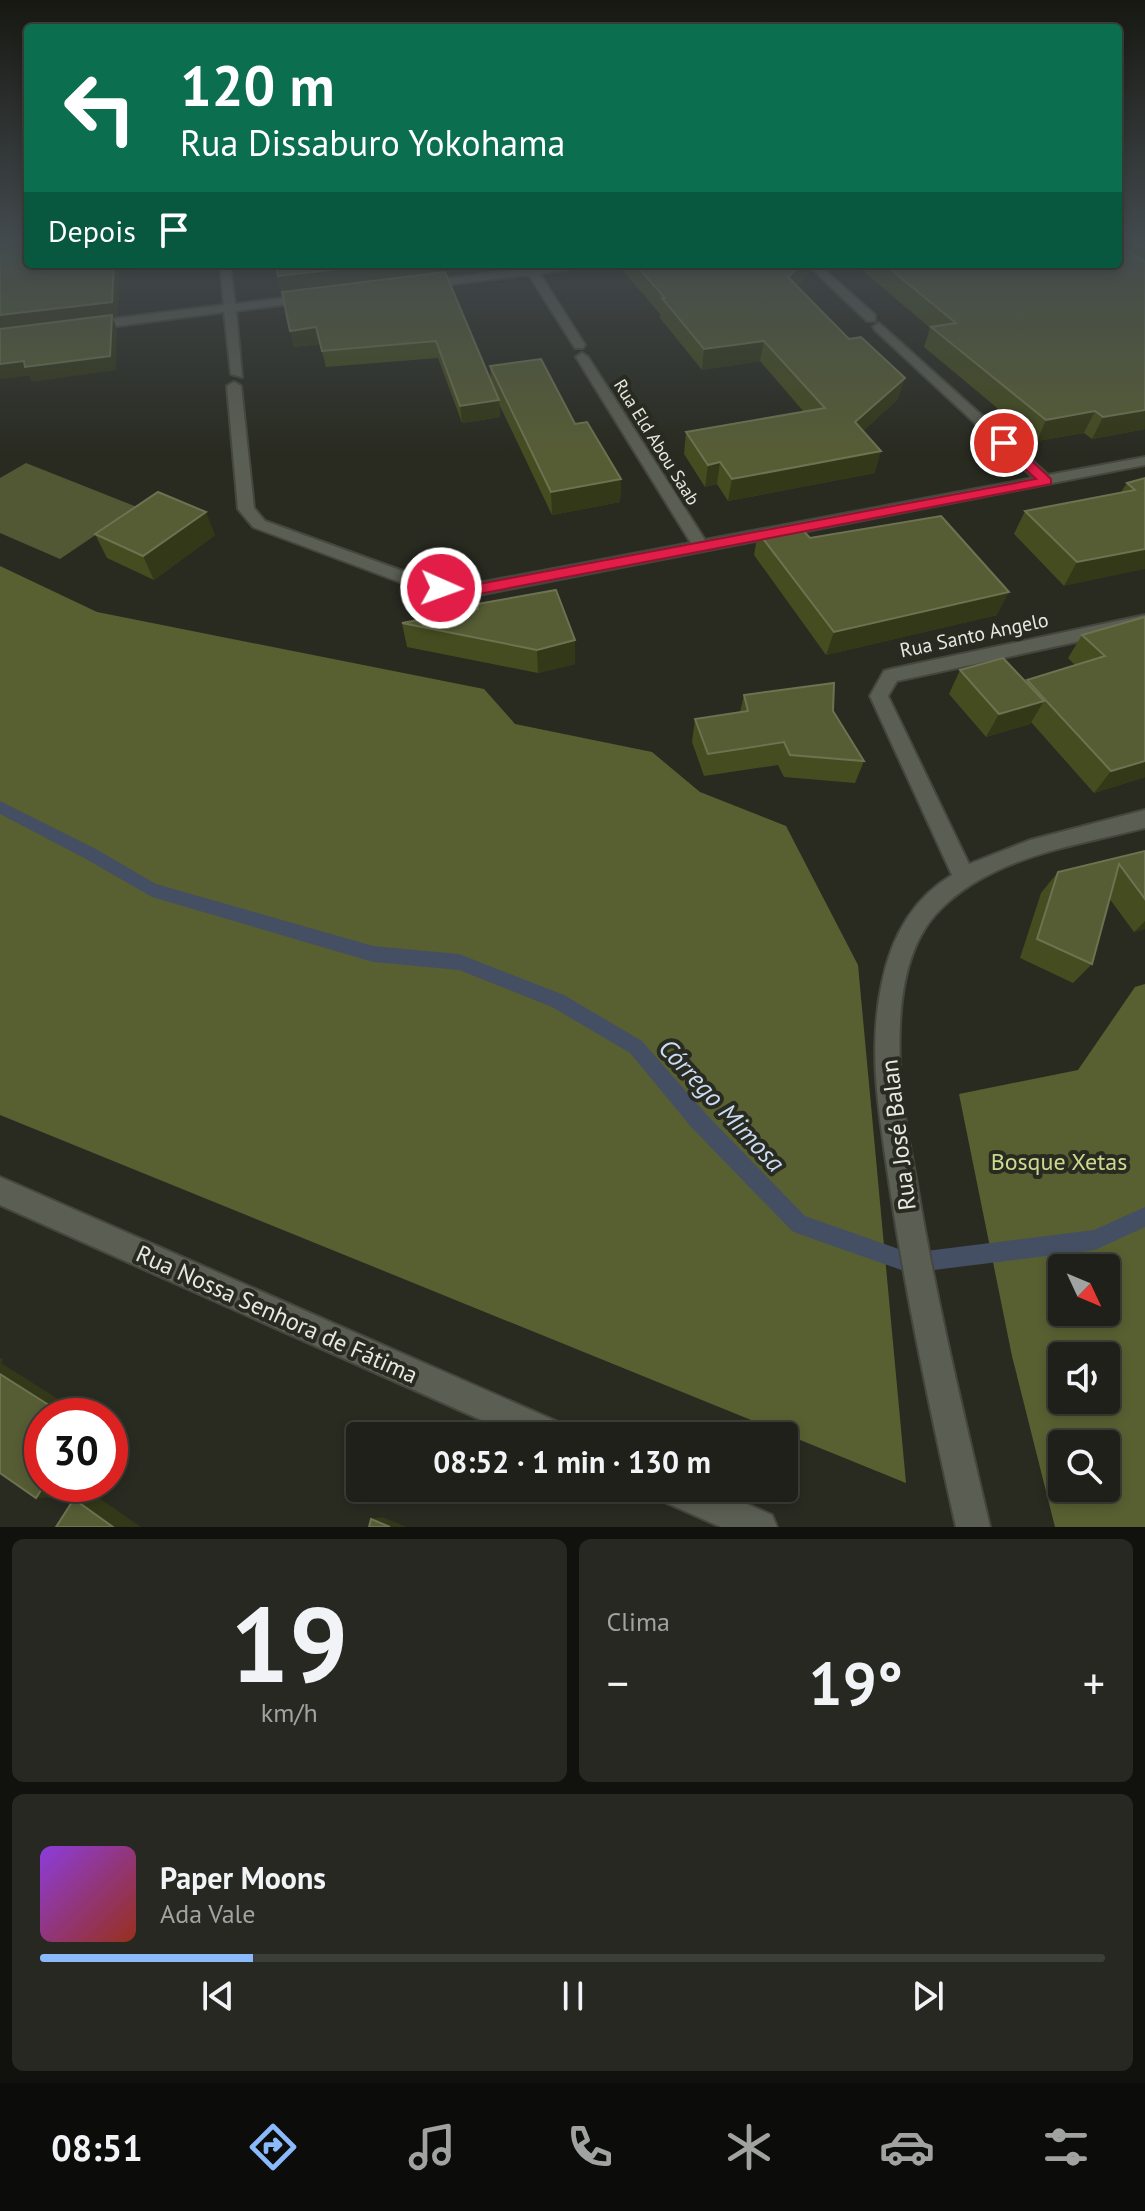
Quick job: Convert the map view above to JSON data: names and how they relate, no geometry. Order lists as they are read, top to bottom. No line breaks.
{"streets":{"street":["Rua Eld Abou Saab","Rua Santo Angelo","Rua José Balan","Rua Nossa Senhora de Fátima"]},"crossings":[["Rua Santo Angelo","Rua José Balan"]],"water":["Córrego Mimosa"],"parks":["Bosque Xetas"],"north":"bottom right","page":{"turn":["120 m","Rua Dissaburo Yokohama"],"then":"Depois","limit":"30","trip":"08:52 · 1 min · 130 m","tile":[["19","km/h"],"Clima"],"heat":["−","19°","+"],"song":["Paper Moons","Ada Vale"],"tabs":"08:51"}}
